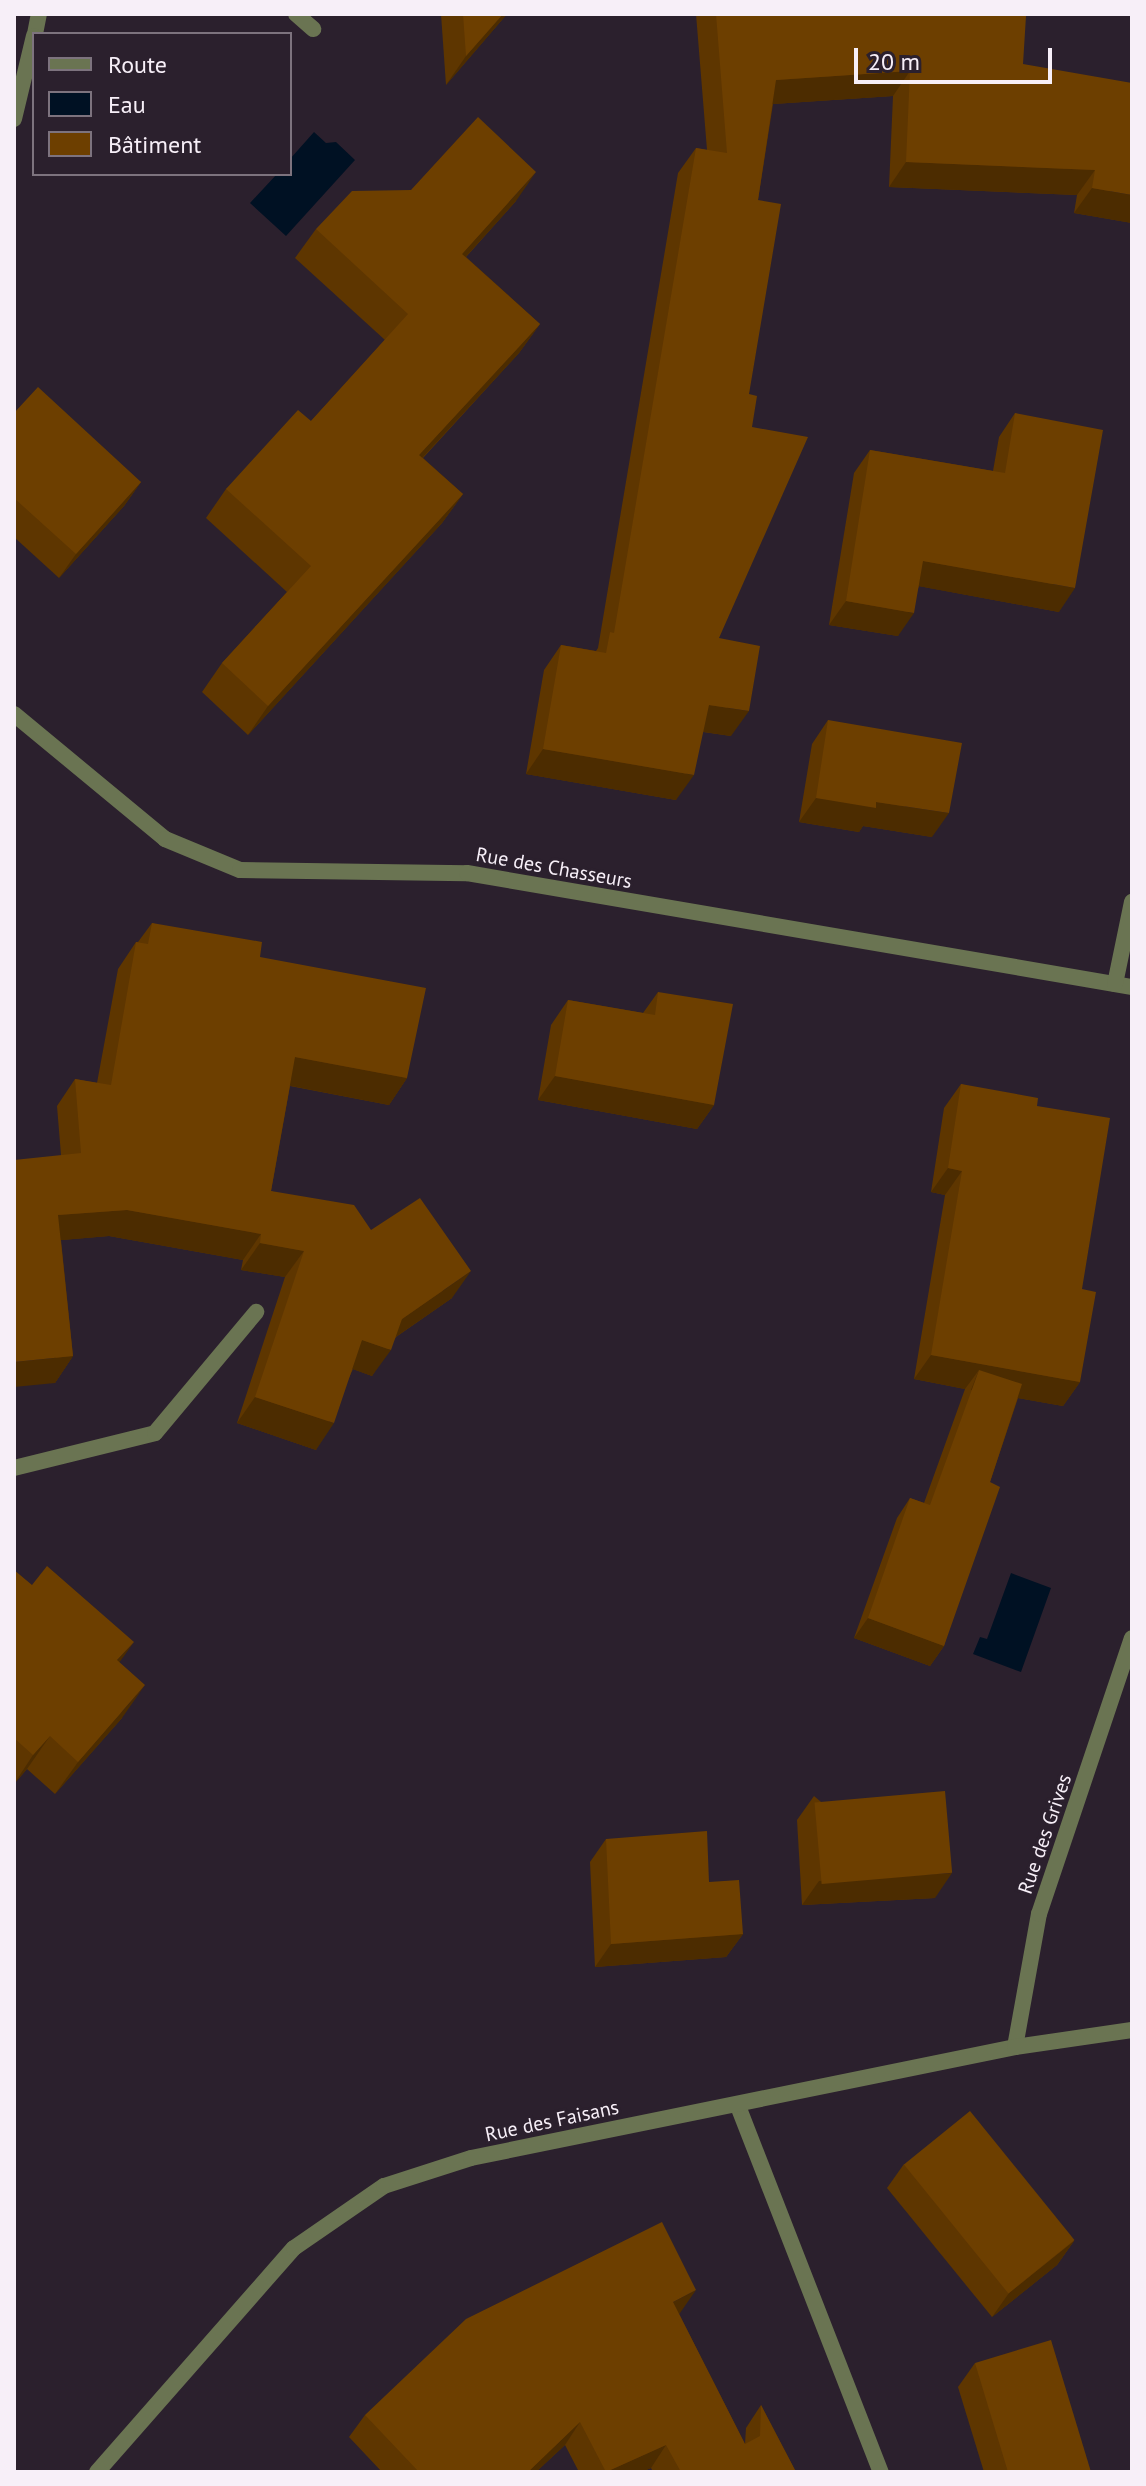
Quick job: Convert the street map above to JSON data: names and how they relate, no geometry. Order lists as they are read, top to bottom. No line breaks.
{"streets":{"street":["Rue des Chasseurs","Rue des Grives","Rue des Faisans"]},"crossings":[["Rue des Grives","Rue des Faisans"]],"legend":["Route","Eau","Bâtiment"],"scale_bar":"20 m"}
